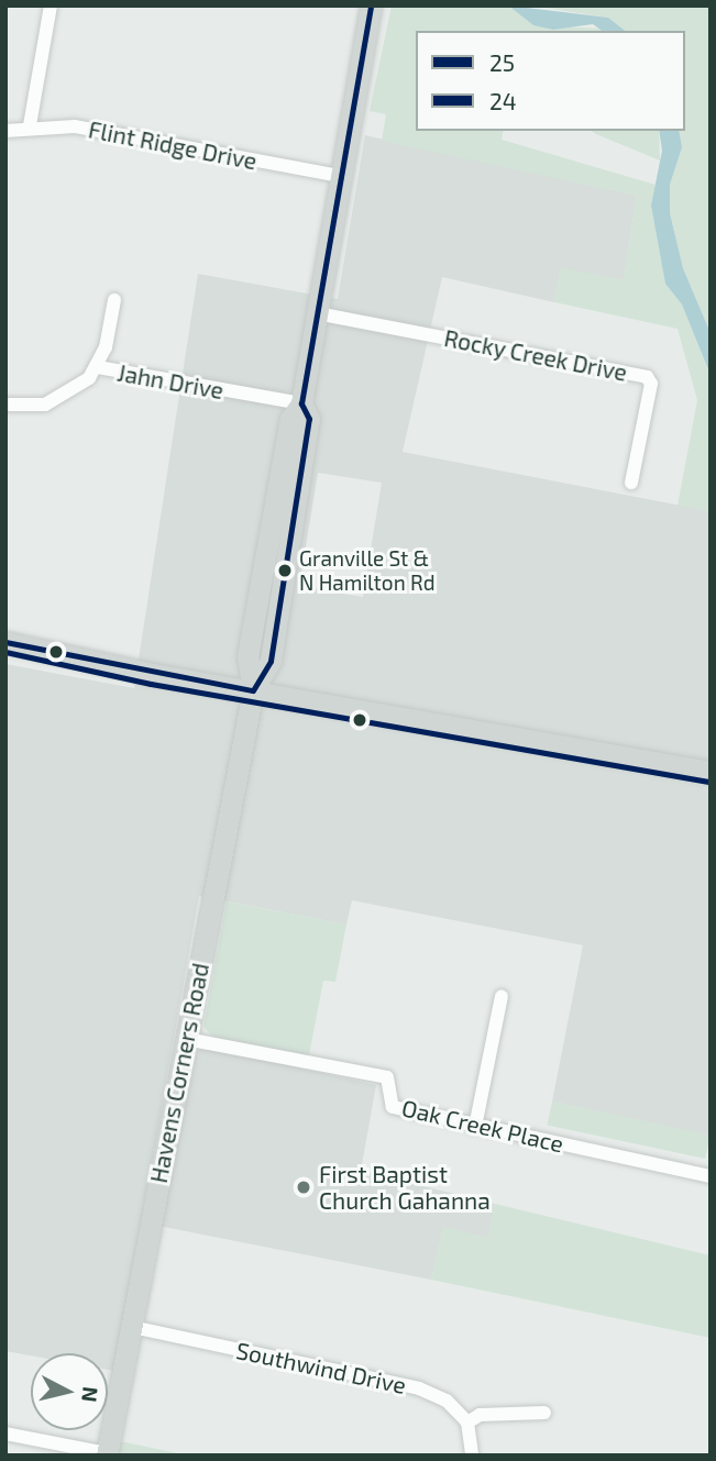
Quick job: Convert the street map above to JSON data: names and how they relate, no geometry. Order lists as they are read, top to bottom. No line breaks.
{"streets":{"main road":["Havens Corners Road"],"street":["Flint Ridge Drive","Rocky Creek Drive","Jahn Drive","Oak Creek Place","Southwind Drive"]},"crossings":[["Flint Ridge Drive","Havens Corners Road"],["Rocky Creek Drive","Havens Corners Road"],["Jahn Drive","Havens Corners Road"],["Havens Corners Road","Oak Creek Place"],["Havens Corners Road","Southwind Drive"]],"places":["Granville St & N Hamilton Rd","First Baptist Church Gahanna"],"lines":["transit line 25","transit line 24"],"legend":["25","24"],"north":"right"}
